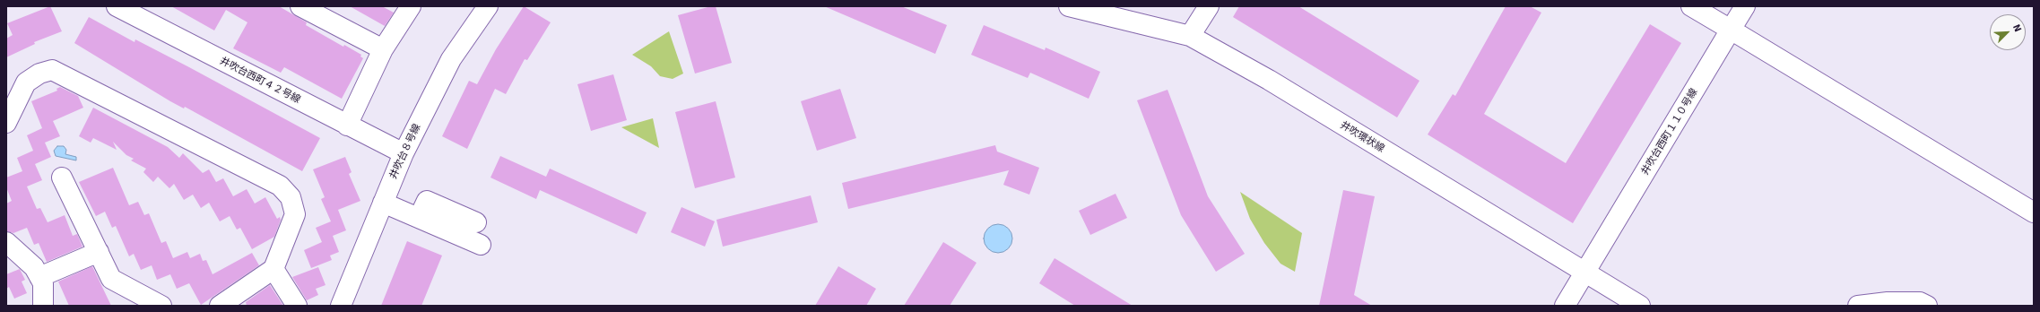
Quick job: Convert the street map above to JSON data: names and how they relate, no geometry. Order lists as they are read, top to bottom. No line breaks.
{"streets":{"street":["井吹台西町４２号線","井吹台西町１１０号線","井吹環状線","井吹台８号線"]},"crossings":[["井吹台西町４２号線","井吹台８号線"],["井吹台西町１１０号線","井吹環状線"]],"north":"top right"}
